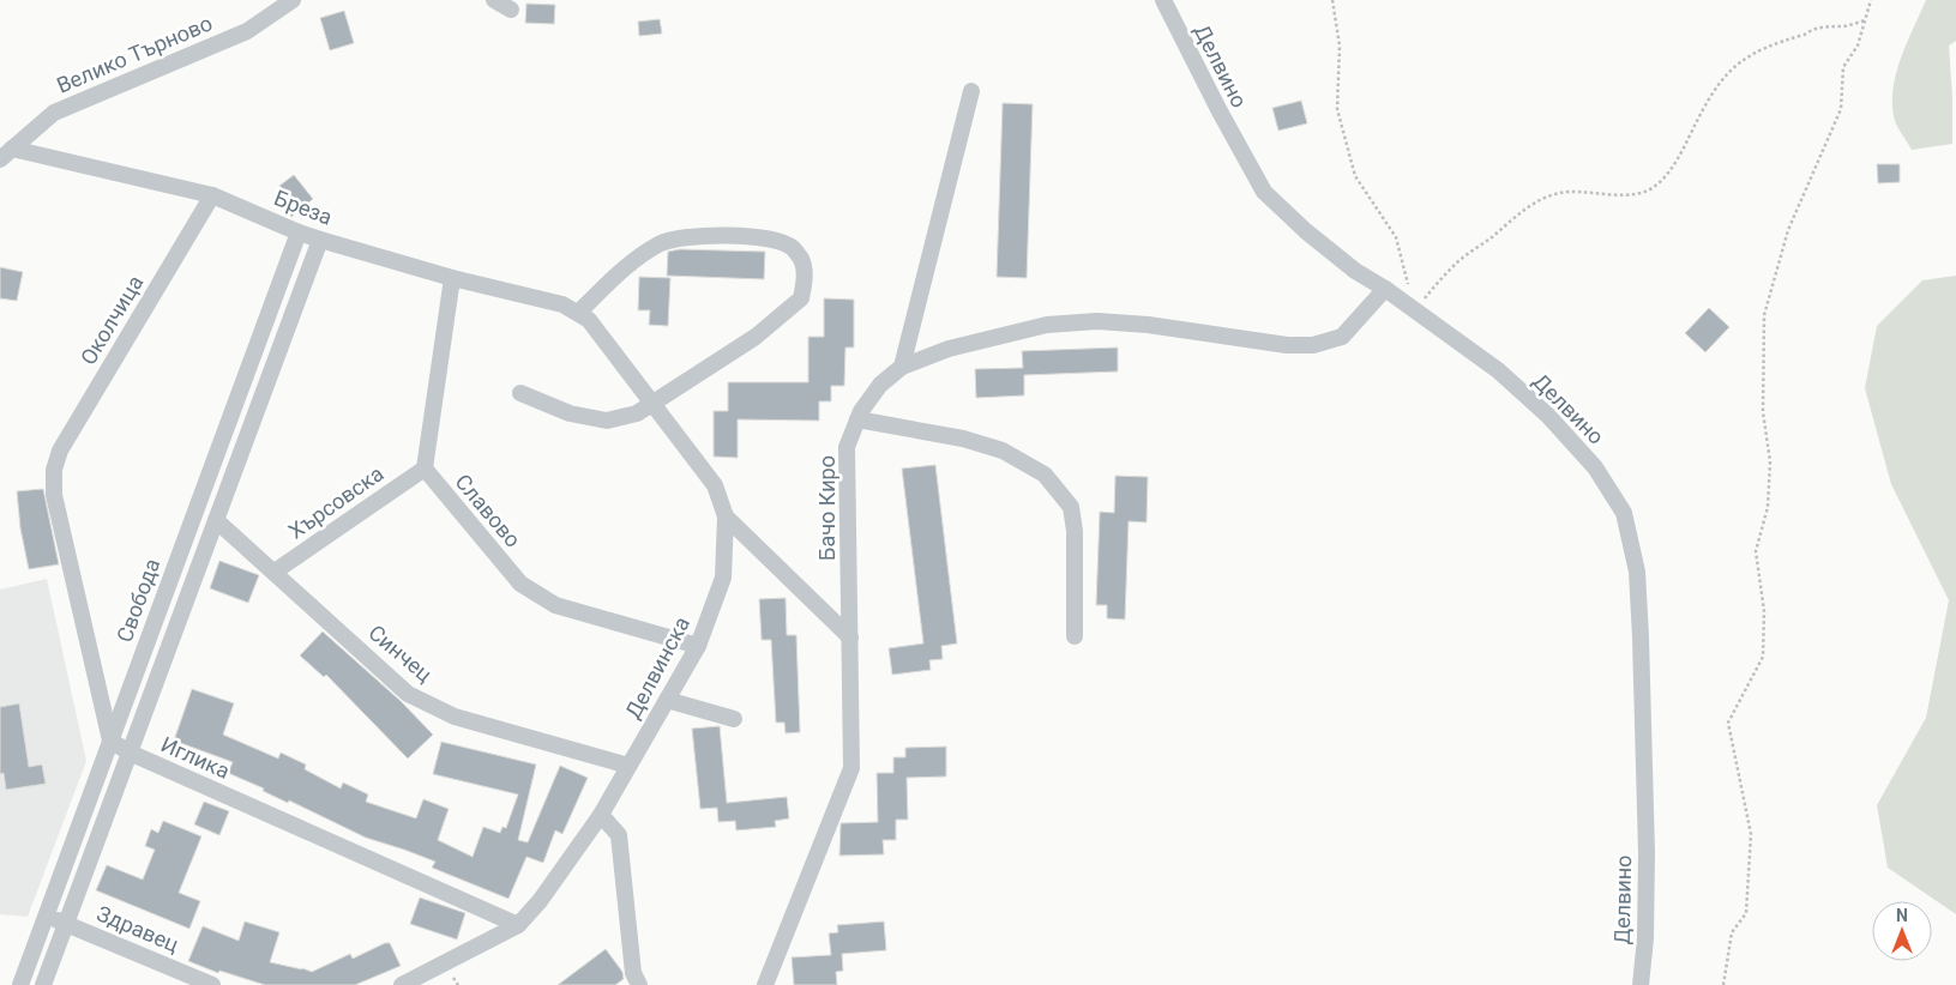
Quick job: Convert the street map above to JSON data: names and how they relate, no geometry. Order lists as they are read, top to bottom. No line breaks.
{"streets":{"street":["Велико Търново","Делвино","Бреза","Околчица","Хърсовска","Бачо Киро","Славово","Свобода","Синчец","Делвинска","Иглика","Здравец"]},"crossings":[["Велико Търново","Бреза"],["Делвино","Бачо Киро"],["Бреза","Околчица"],["Бреза","Славово"],["Бреза","Свобода"],["Бреза","Делвинска"],["Околчица","Свобода"],["Околчица","Иглика"],["Хърсовска","Славово"],["Хърсовска","Синчец"],["Славово","Делвинска"],["Свобода","Иглика"],["Свобода","Здравец"],["Синчец","Делвинска"],["Делвинска","Иглика"]],"north":"top"}
